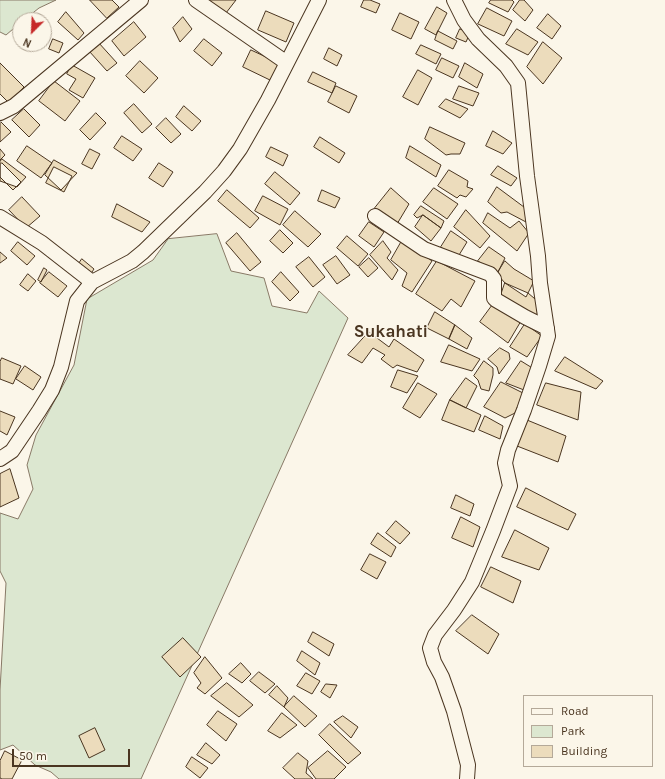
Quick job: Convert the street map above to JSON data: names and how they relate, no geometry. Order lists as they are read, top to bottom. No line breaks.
{"districts":["Sukahati"],"legend":["Road","Park","Building"],"scale_bar":"50 m","north":"bottom left"}
